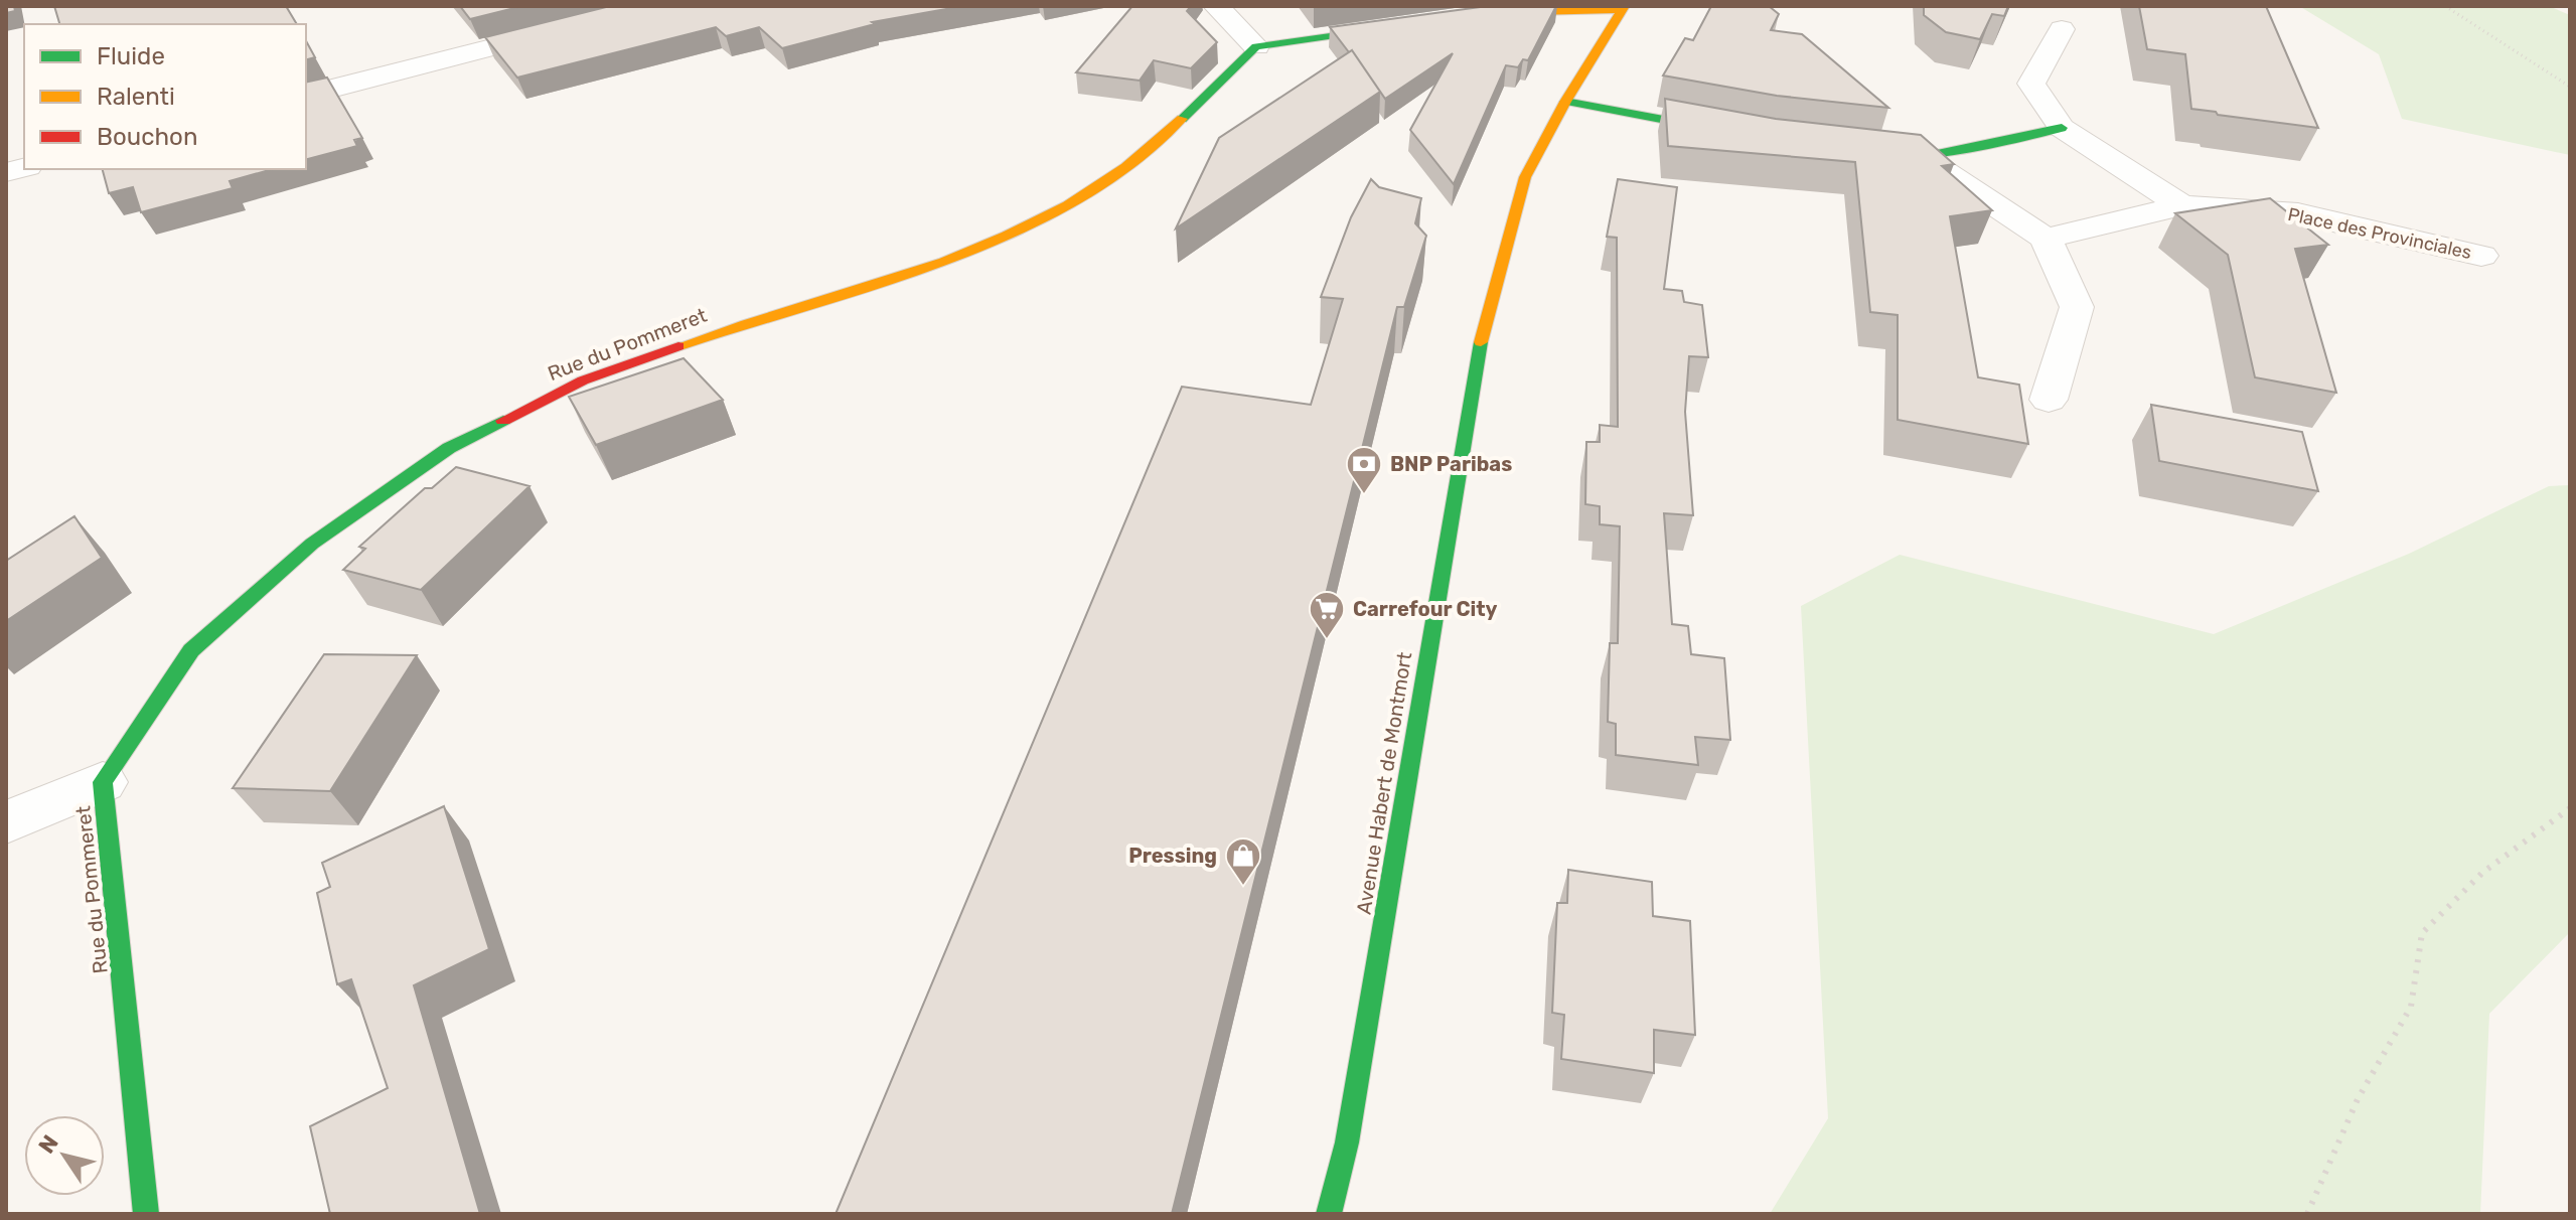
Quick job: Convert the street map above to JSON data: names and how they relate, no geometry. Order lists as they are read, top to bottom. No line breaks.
{"streets":{"street":["Place des Provinciales","Rue du Pommeret","Avenue Habert de Montmort"]},"places":{"bank":["BNP Paribas"],"supermarket":["Carrefour City"],"shop":["Pressing"]},"legend":["Fluide","Ralenti","Bouchon"],"north":"top left"}
